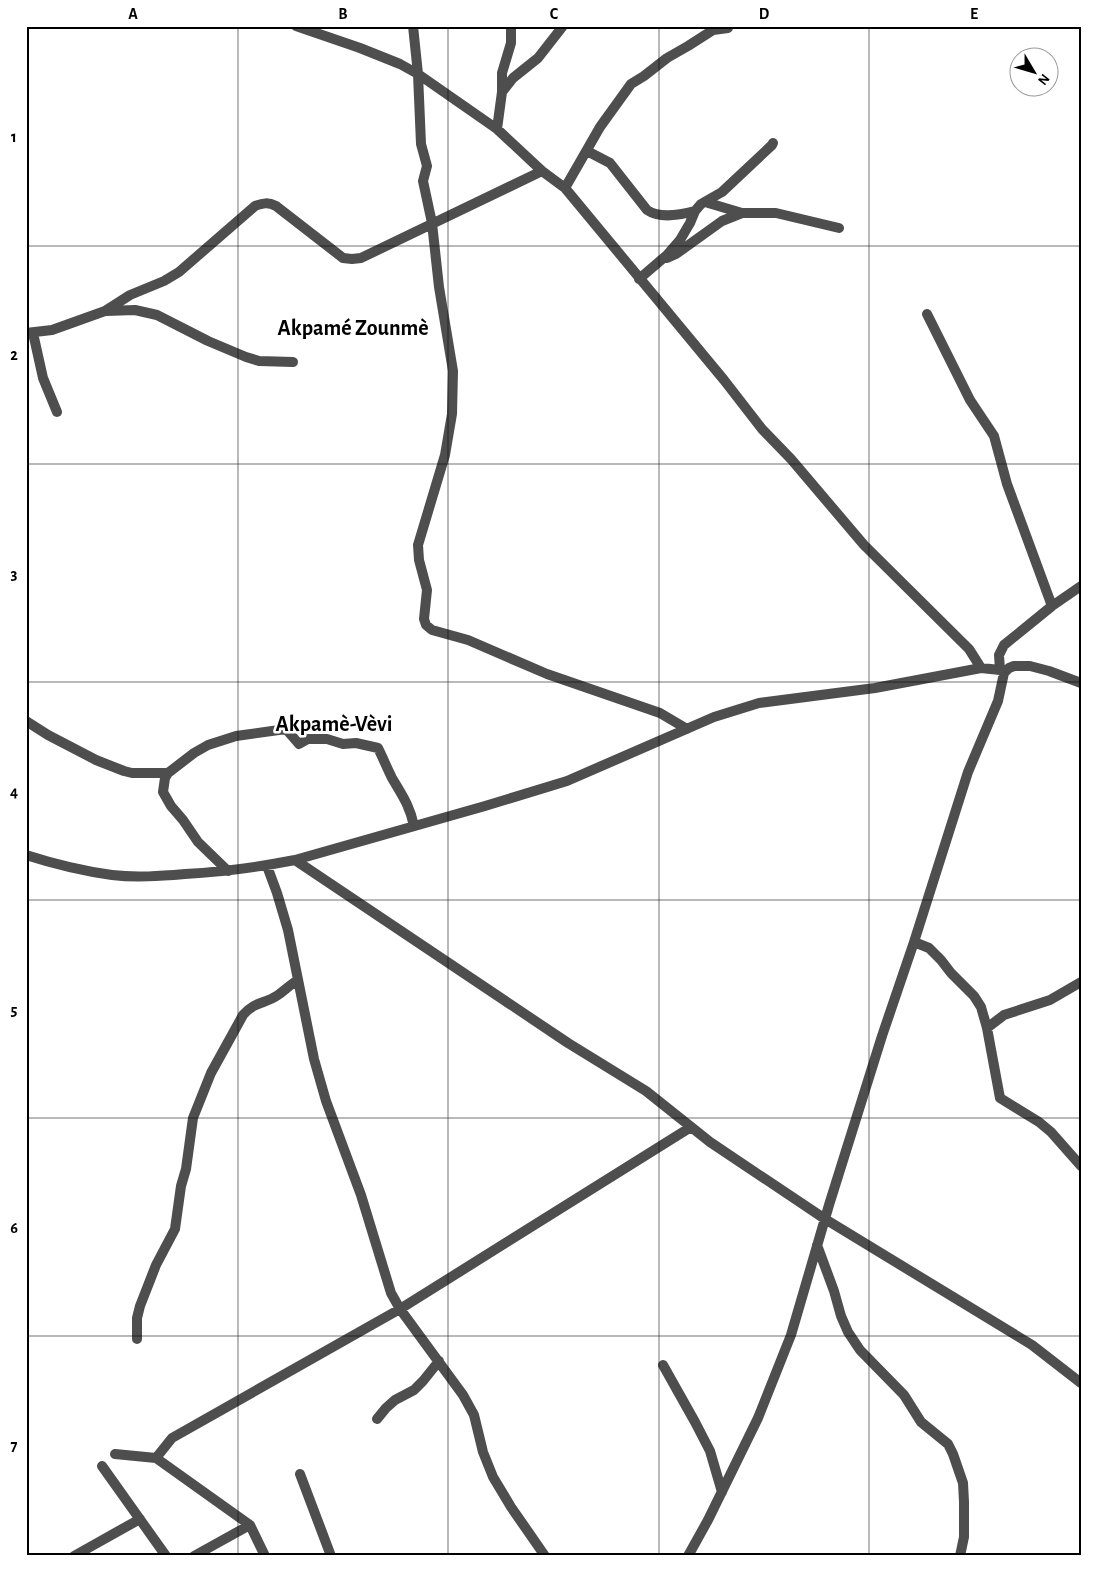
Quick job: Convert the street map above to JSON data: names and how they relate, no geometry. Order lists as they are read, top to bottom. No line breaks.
{"districts":["Akpamé Zounmè","Akpamè-Vèvi"],"north":"bottom right","grid":{"columns":["A","B","C","D","E"],"rows":["1","2","3","4","5","6","7"]}}
